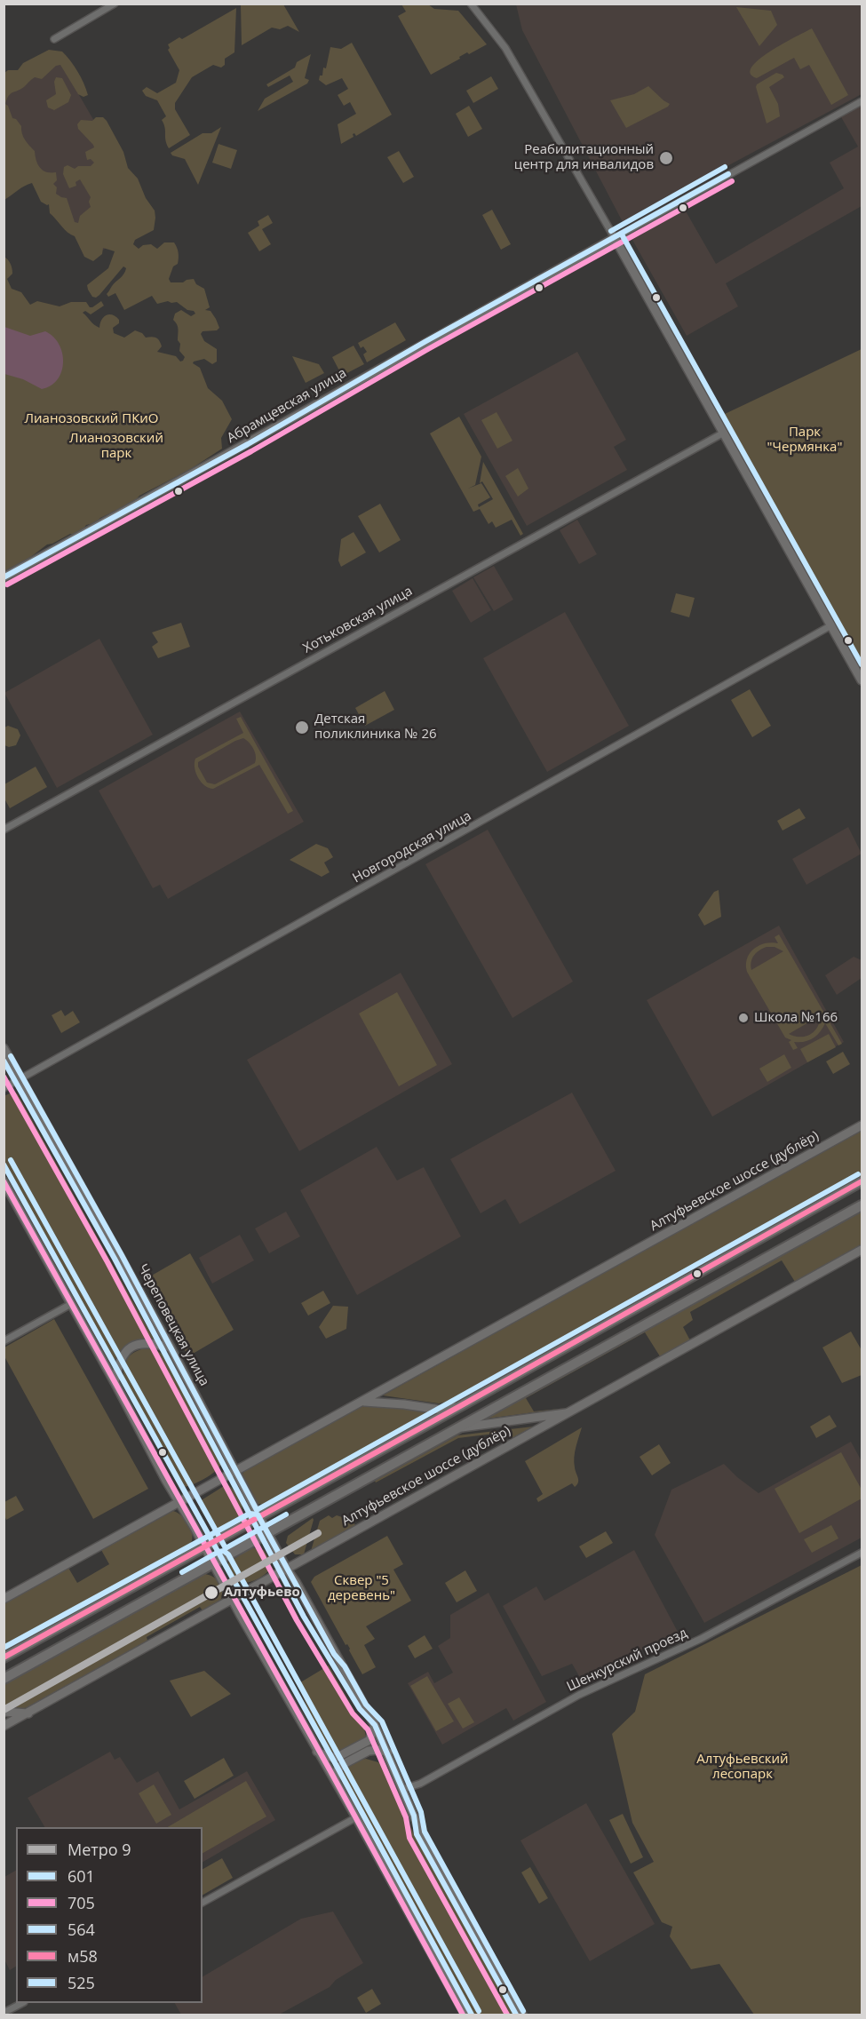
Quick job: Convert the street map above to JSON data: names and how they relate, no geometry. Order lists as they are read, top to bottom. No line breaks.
{"streets":{"main road":["Абрамцевская улица","Алтуфьевское шоссе (дублёр)","Череповецкая улица"],"street":["Хотьковская улица","Новгородская улица","Шенкурский проезд"]},"crossings":[["Новгородская улица","Череповецкая улица"],["Алтуфьевское шоссе (дублёр)","Череповецкая улица"],["Череповецкая улица","Шенкурский проезд"]],"parks":["Лианозовский ПКиО","Парк \"Чермянка\"","Лианозовский парк","Сквер \"5 деревень\"","Алтуфьевский лесопарк"],"places":["Реабилитационный центр для инвалидов","Детская поликлиника № 26","Школа №166","Алтуфьево"],"lines":["transit line 564","transit line 601","transit line 705","transit line м58","transit line 525","metro line 9"],"legend":["Метро 9","601","705","564","м58","525"]}
